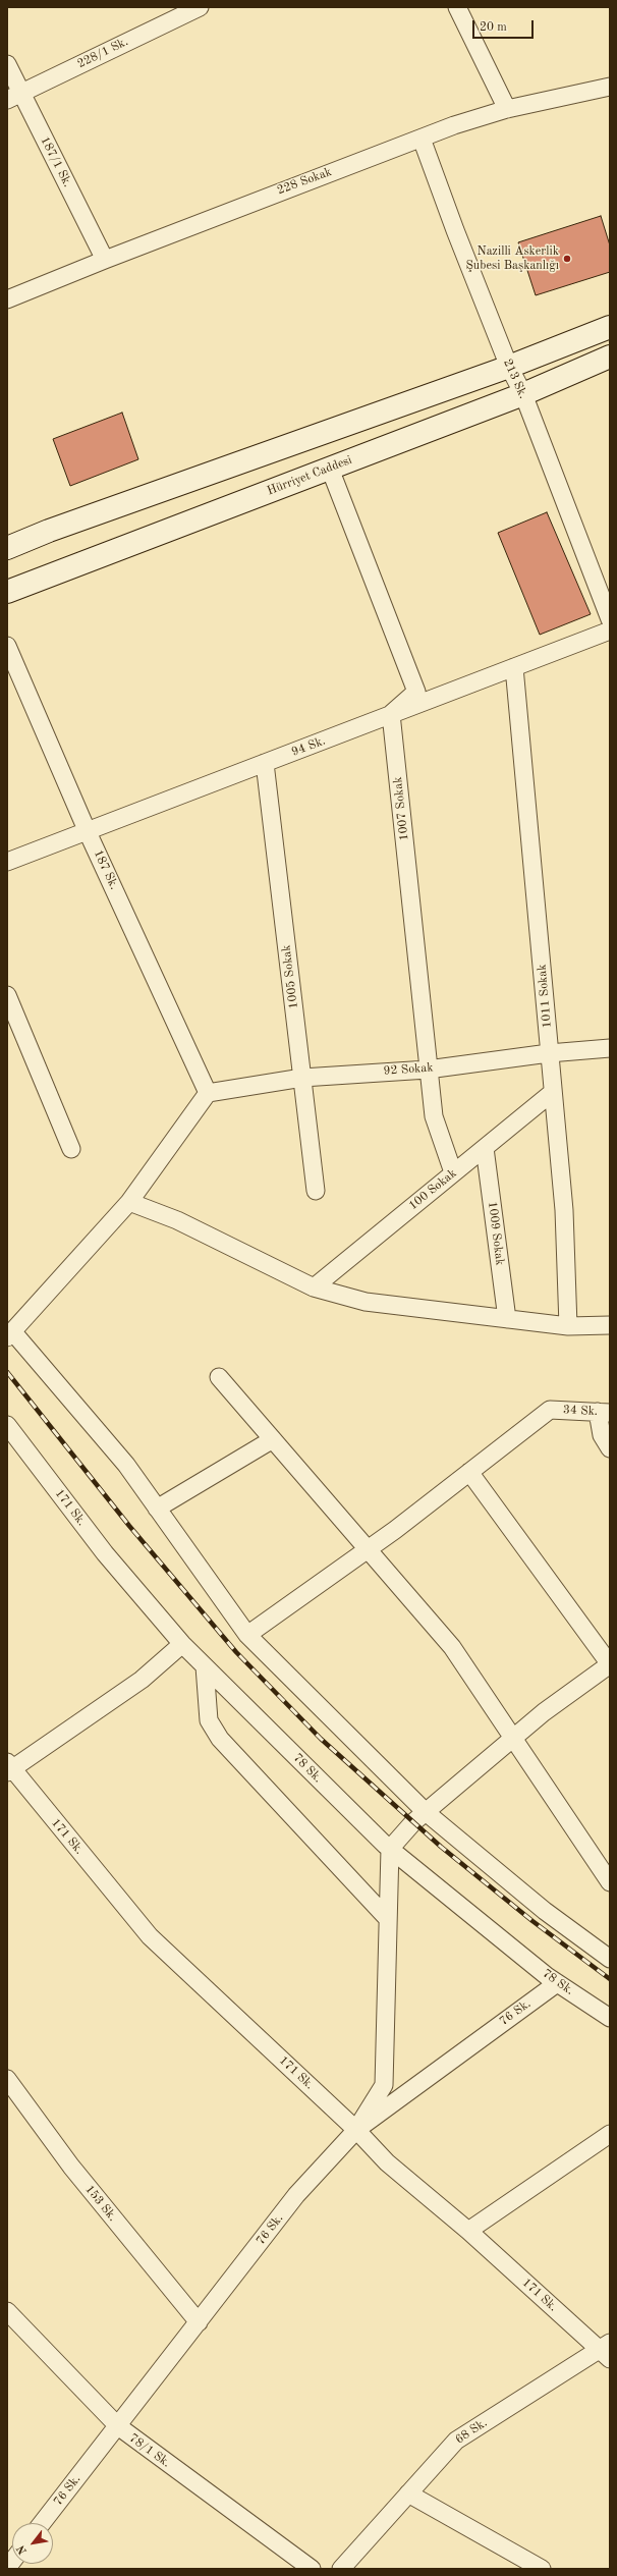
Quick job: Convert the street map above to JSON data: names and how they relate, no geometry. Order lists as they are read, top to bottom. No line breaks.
{"streets":{"main road":["Hürriyet Caddesi"],"street":["228/1 Sk.","187/1 Sk.","228 Sokak","213 Sk.","94 Sk.","1007 Sokak","187 Sk.","1005 Sokak","1011 Sokak","92 Sokak","100 Sokak","1009 Sokak","34 Sk.","171 Sk.","78 Sk.","76 Sk.","153 Sk.","68 Sk.","78/1 Sk."]},"crossings":[["228/1 Sk.","187/1 Sk."],["187/1 Sk.","228 Sokak"],["228 Sokak","213 Sk."],["213 Sk.","Hürriyet Caddesi"],["94 Sk.","1007 Sokak"],["94 Sk.","187 Sk."],["94 Sk.","1005 Sokak"],["94 Sk.","1011 Sokak"],["1007 Sokak","92 Sokak"],["1007 Sokak","100 Sokak"],["187 Sk.","92 Sokak"],["1005 Sokak","92 Sokak"],["1011 Sokak","92 Sokak"],["1011 Sokak","100 Sokak"],["100 Sokak","1009 Sokak"],["171 Sk.","78 Sk."],["171 Sk.","76 Sk."],["171 Sk.","68 Sk."],["78 Sk.","76 Sk."],["76 Sk.","153 Sk."],["76 Sk.","78/1 Sk."]],"places":["Nazilli Askerlik Şubesi Başkanlığı"],"scale_bar":"20 m","north":"bottom left"}
